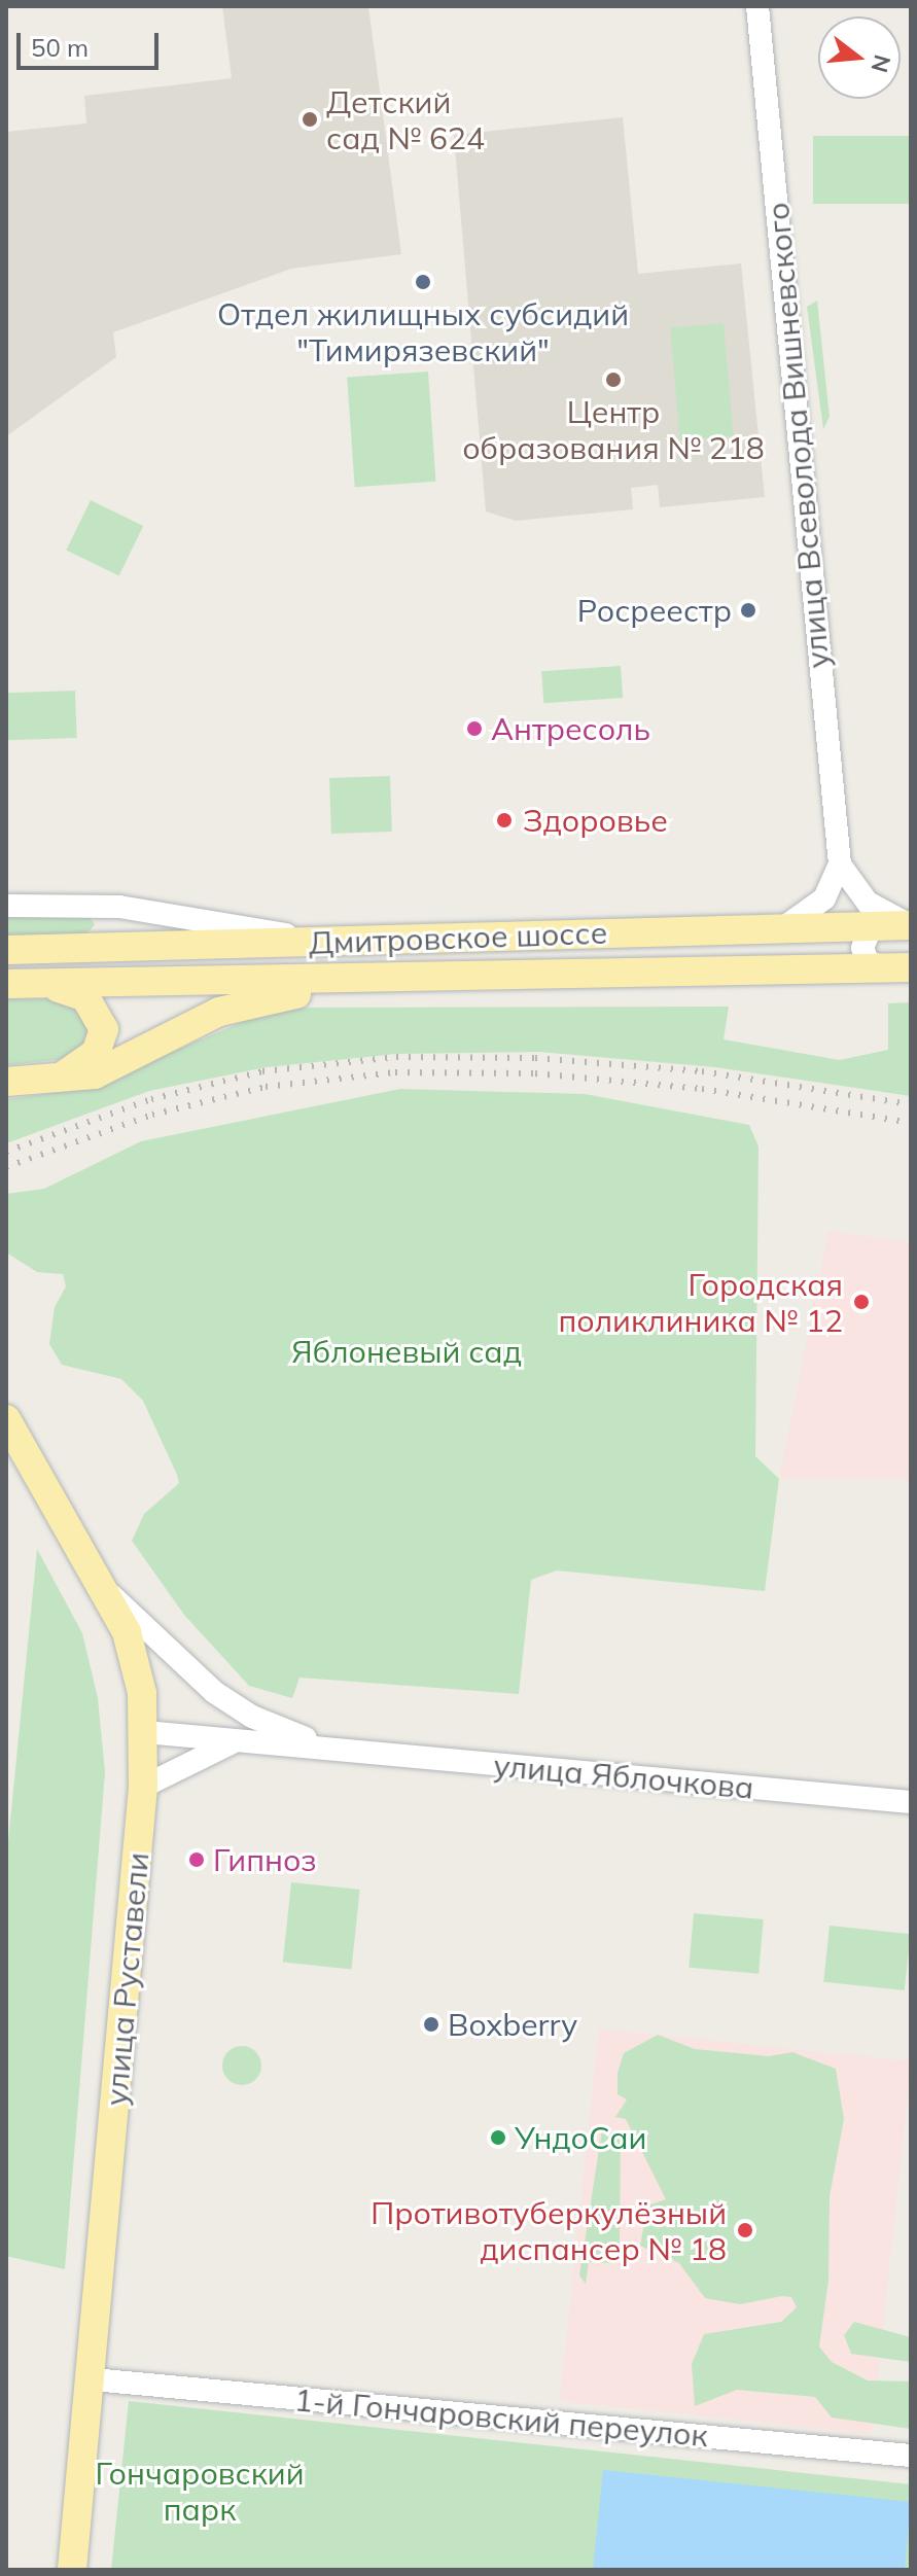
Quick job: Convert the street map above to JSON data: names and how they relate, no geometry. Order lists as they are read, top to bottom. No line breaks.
{"streets":{"main road":["Дмитровское шоссе","улица Руставели"],"street":["улица Всеволода Вишневского","улица Яблочкова","1-й Гончаровский переулок"]},"crossings":[["улица Руставели","1-й Гончаровский переулок"]],"parks":["Яблоневый сад","Гончаровский парк"],"places":["Детский сад № 624","Отдел жилищных субсидий \"Тимирязевский\"","Центр образования № 218","Росреестр","Антресоль","Здоровье","Городская поликлиника № 12","Гипноз","Boxberry","УндоСаи","Противотуберкулёзный диспансер № 18"],"scale_bar":"50 m","north":"right"}
